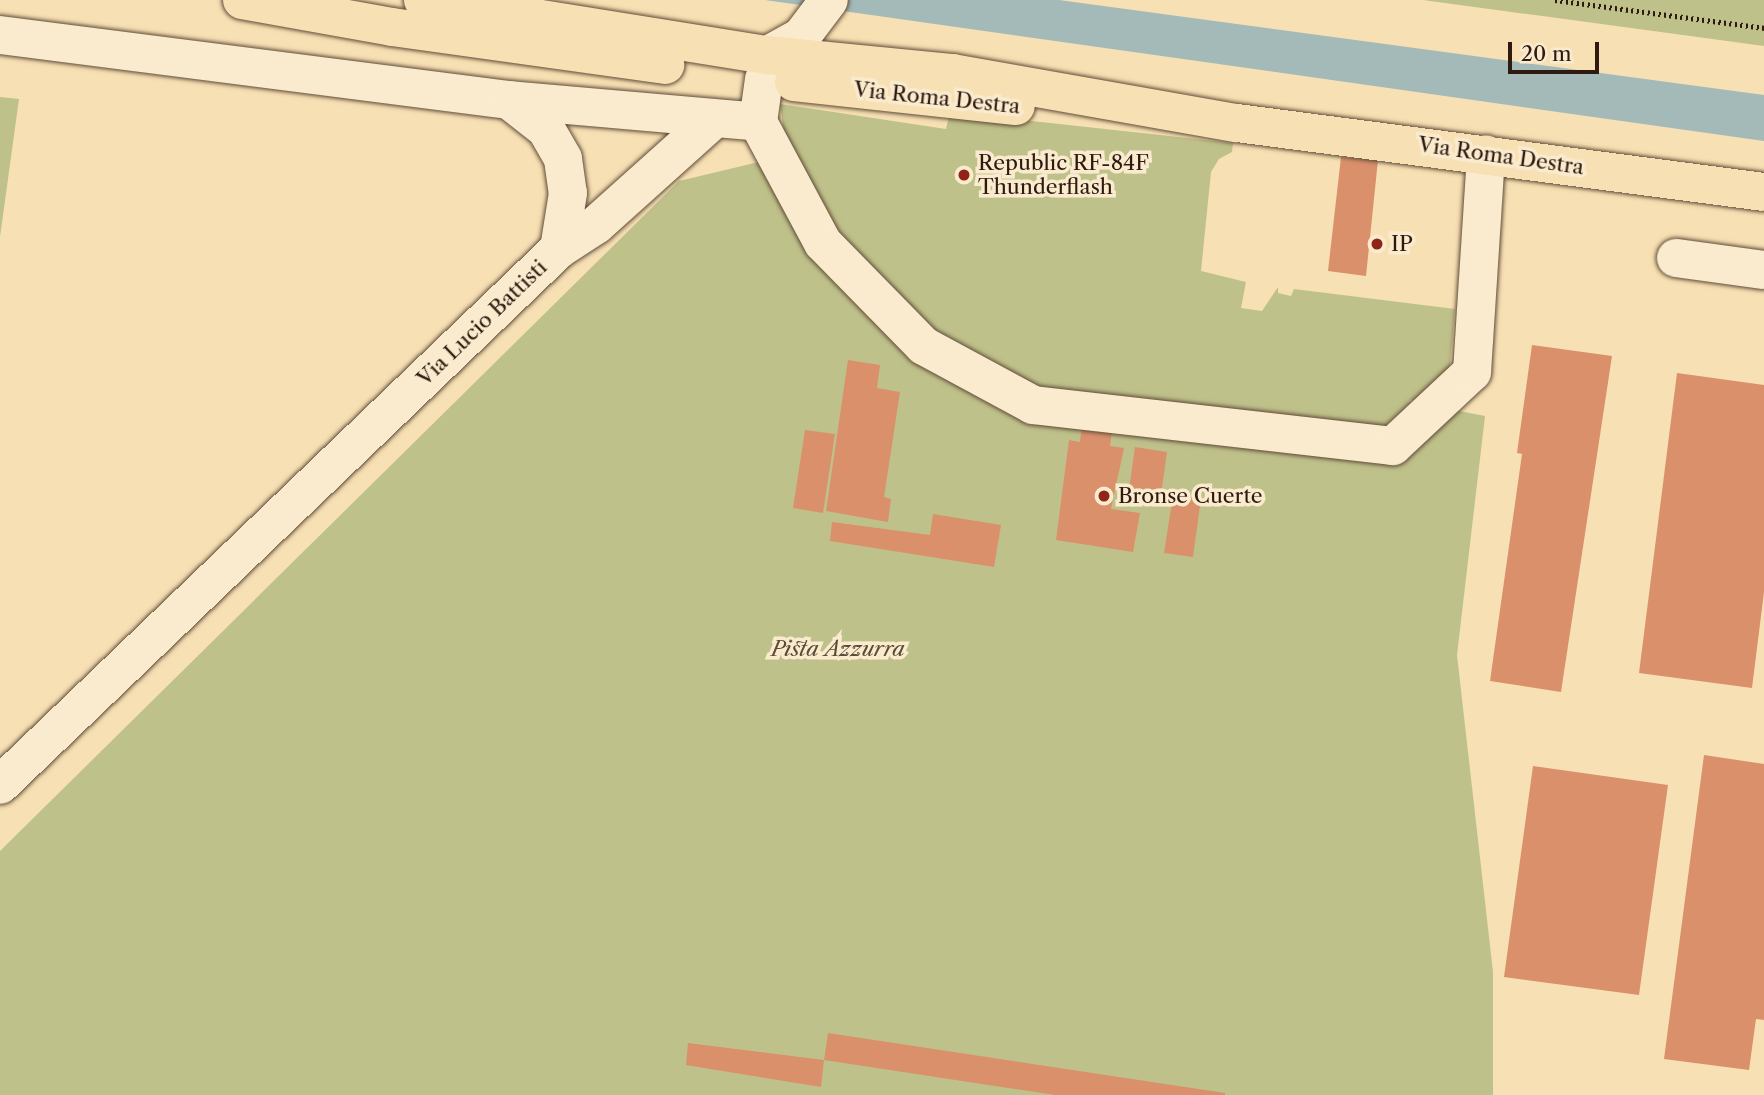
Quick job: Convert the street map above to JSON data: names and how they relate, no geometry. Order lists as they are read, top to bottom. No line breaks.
{"streets":{"main road":["Via Roma Destra"],"street":["Via Lucio Battisti"]},"parks":["Pista Azzurra"],"places":["Republic RF-84F Thunderflash","IP","Bronse Cuerte"],"scale_bar":"20 m"}
